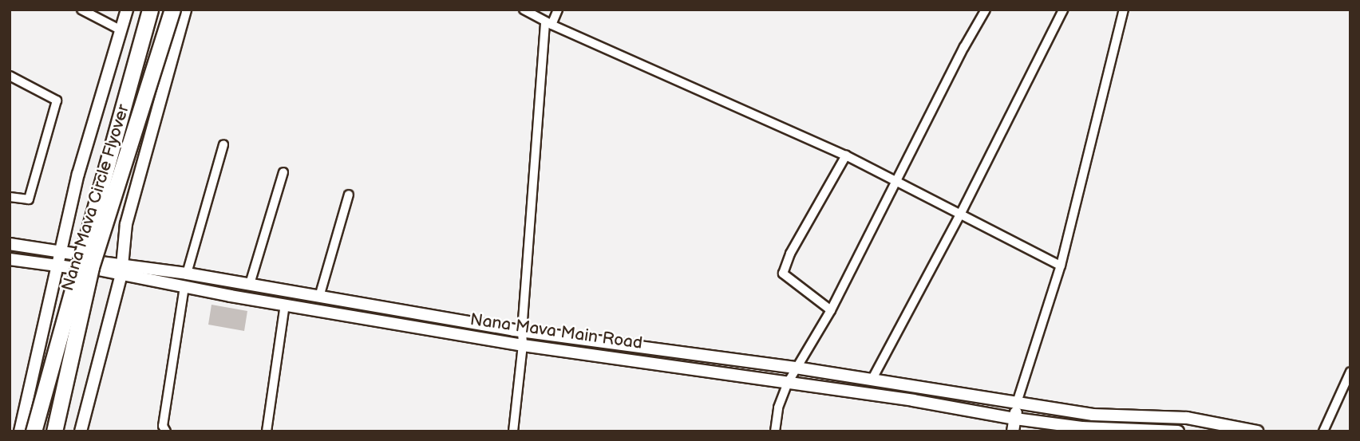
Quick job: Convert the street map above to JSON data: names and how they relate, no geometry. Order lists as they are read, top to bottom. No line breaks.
{"streets":{"highway":["Nana Mava Circle Flyover"],"street":["Nana Mava Main Road"]}}
